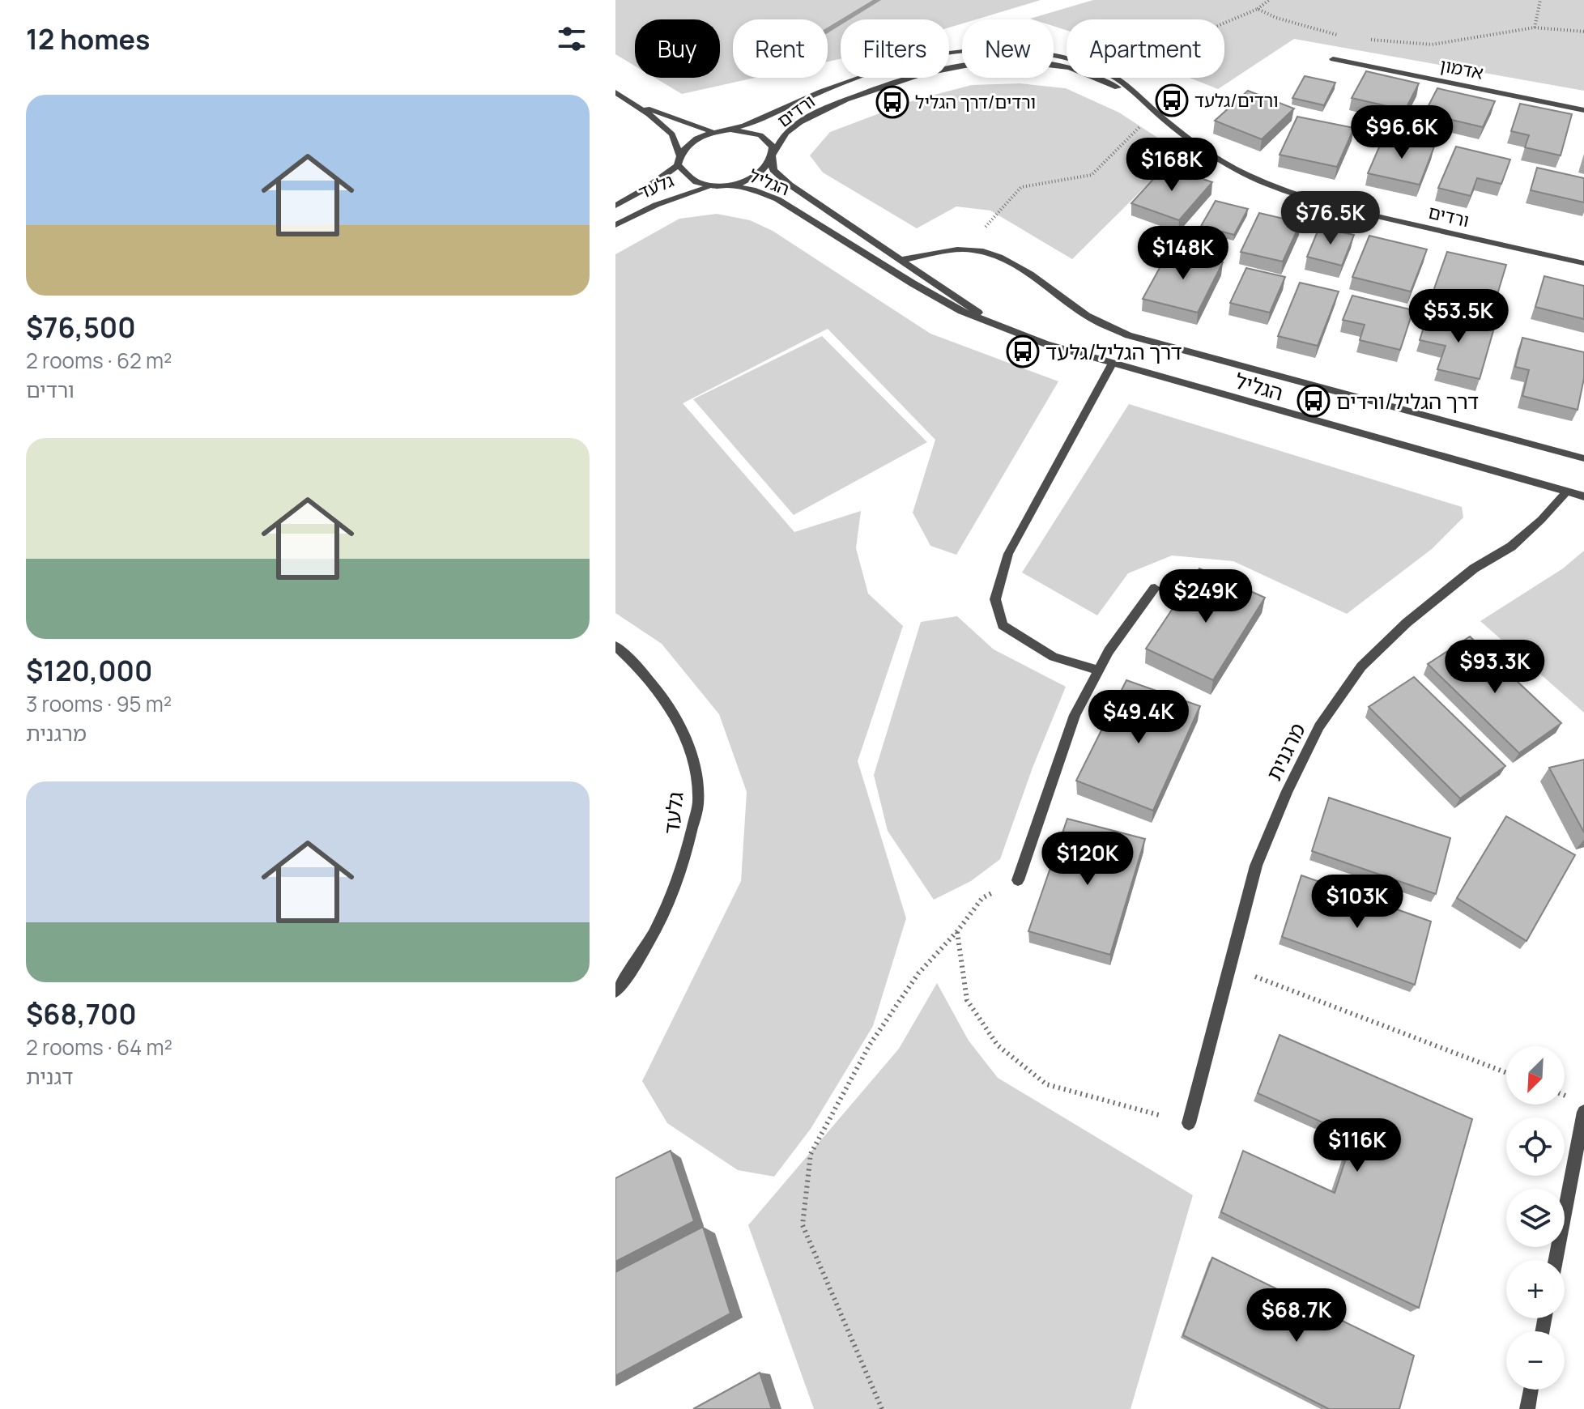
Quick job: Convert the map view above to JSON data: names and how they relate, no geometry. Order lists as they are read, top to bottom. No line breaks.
{"streets":{"street":["אדמון","ורדים","הגליל","גלעד","מרגנית"]},"crossings":[["ורדים","הגליל"],["ורדים","גלעד"],["הגליל","גלעד"],["הגליל","מרגנית"]],"places":{"bus stop":["ורדים/גלעד","ורדים/דרך הגליל","דרך הגליל/גלעד","דרך הגליל/ורדים"]},"north":"bottom left","page":{"heading":"12 homes","chip":["Buy","Rent","Filters","New","Apartment"],"list":[{"name":"$76,500","note":"2 rooms · 62 m² · ורדים"},{"name":"$120,000","note":"3 rooms · 95 m² · מרגנית"},{"name":"$68,700","note":"2 rooms · 64 m² · דגנית"}],"price":["$96.6K","$168K","$76.5K","$148K","$53.5K","$249K","$93.3K","$49.4K","$120K","$103K","$116K","$68.7K"],"map_buttons":["+","−"]}}
